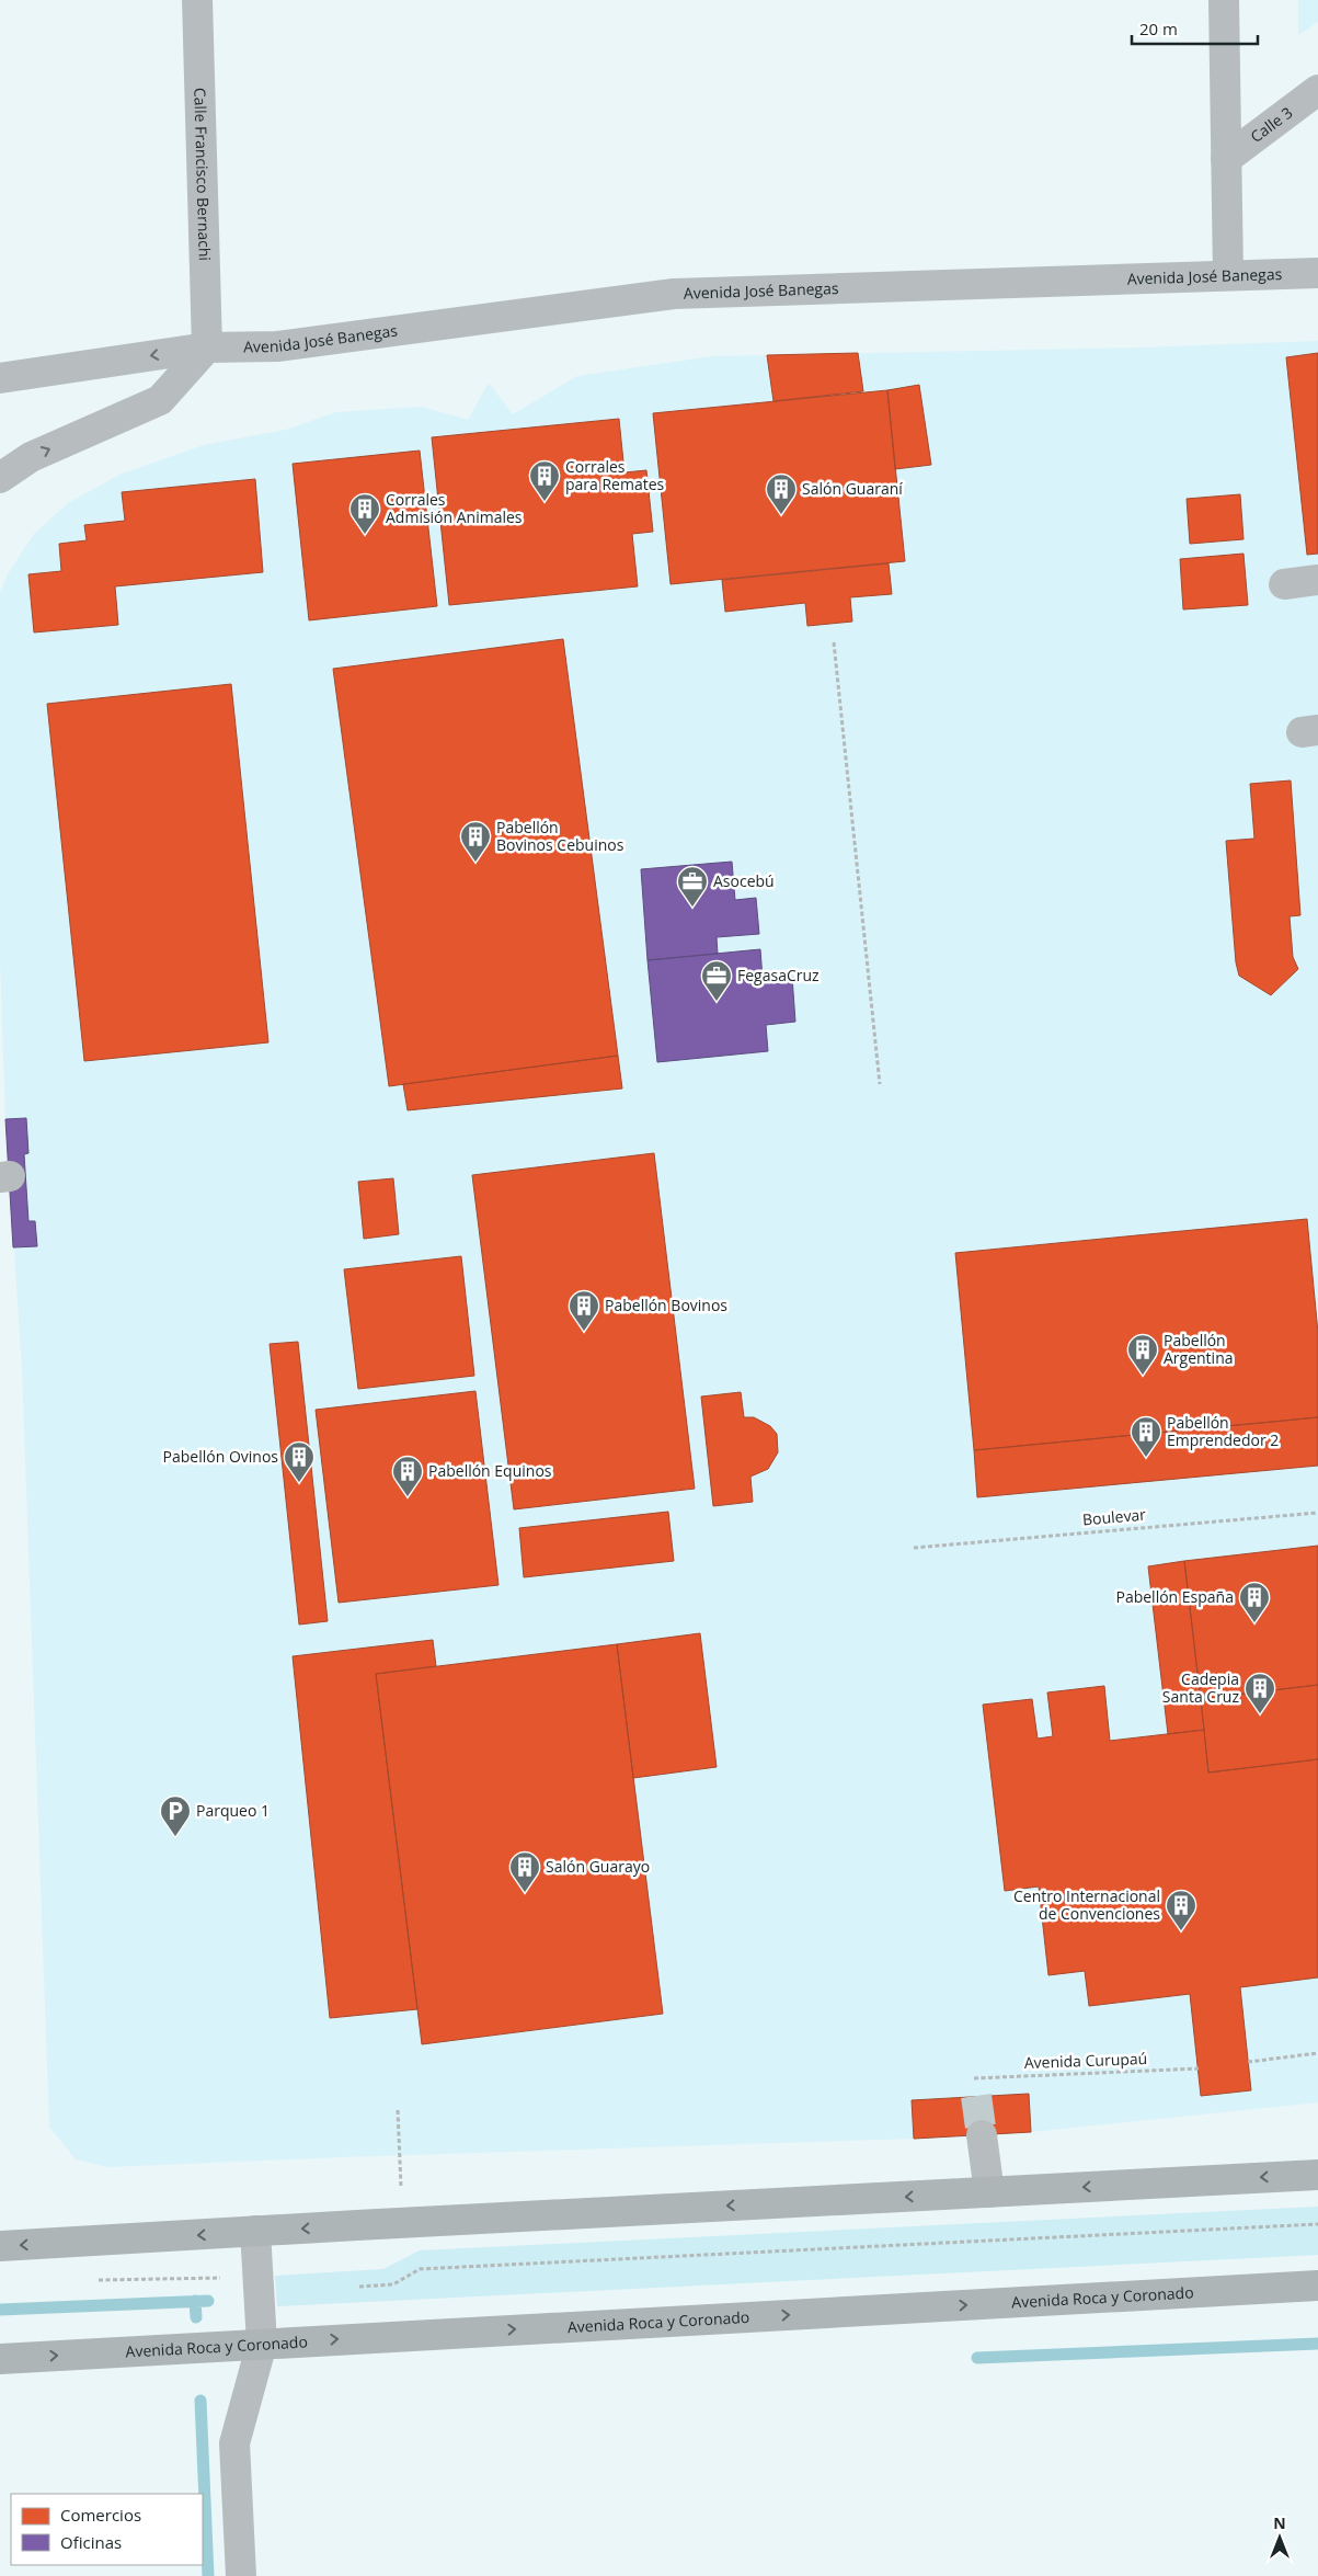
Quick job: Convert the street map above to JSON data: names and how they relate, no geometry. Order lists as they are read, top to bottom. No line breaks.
{"streets":{"main road":["Avenida Roca y Coronado"],"street":["Calle 3","Calle Francisco Bernachi","Avenida José Banegas"],"path":["Boulevar","Avenida Curupaú"]},"crossings":[["Calle Francisco Bernachi","Avenida José Banegas"]],"places":{"building":["Corrales para Remates","Salón Guaraní","Corrales Admisión Animales","Pabellón Bovinos Cebuinos","Pabellón Bovinos","Pabellón Argentina","Pabellón Emprendedor 2","Pabellón Ovinos","Pabellón Equinos","Pabellón España","Cadepia Santa Cruz","Salón Guarayo","Centro Internacional de Convenciones"],"office":["Asocebú","FegasaCruz"],"parking":["Parqueo 1"]},"legend":["Comercios","Oficinas"],"scale_bar":"20 m","north":"top"}
